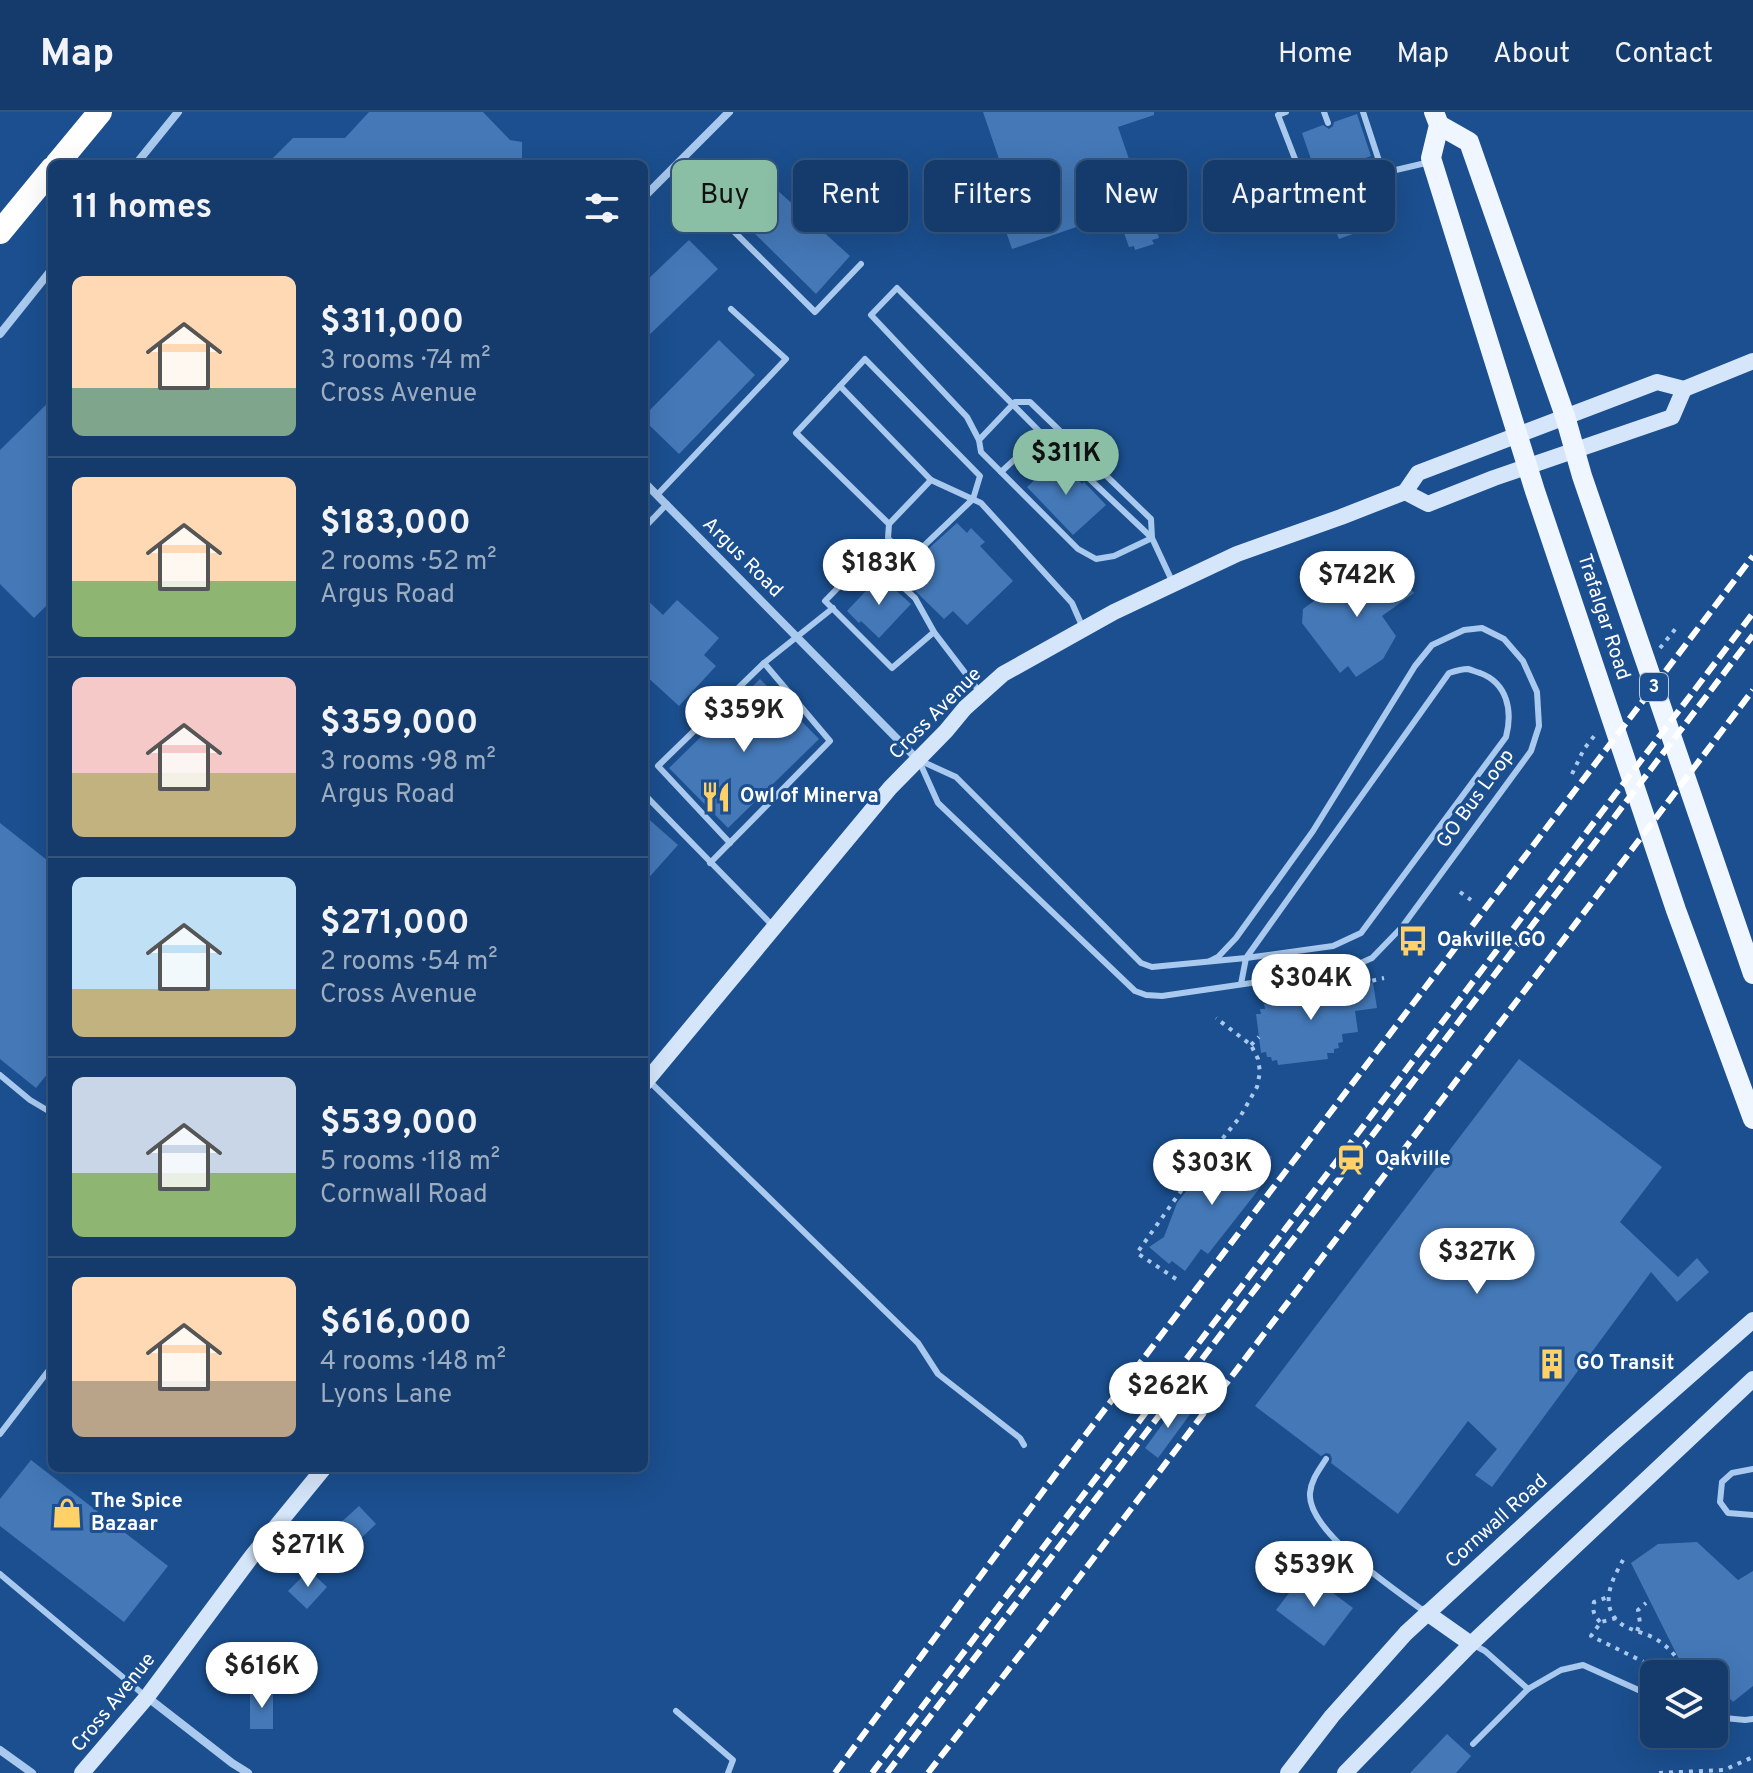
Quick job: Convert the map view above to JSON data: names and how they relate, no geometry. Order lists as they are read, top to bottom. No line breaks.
{"streets":{"main road":["Trafalgar Road","3"],"street":["Argus Road","Cross Avenue","Cornwall Road"],"lane":["GO Bus Loop"]},"crossings":[["Argus Road","Cross Avenue"],["Argus Road","GO Bus Loop"],["Trafalgar Road","Cross Avenue"],["Cross Avenue","GO Bus Loop"]],"places":{"restaurant":["Owl of Minerva"],"bus stop":["Oakville GO"],"station":["Oakville"],"building":["GO Transit"],"shop":["The Spice Bazaar"]},"page":{"header":"Map","nav":["Home","Map","About","Contact"],"chip":["Buy","Rent","Filters","New","Apartment"],"heading":"11 homes","list":[{"name":"$311,000","note":"3 rooms · 74 m² · Cross Avenue"},{"name":"$183,000","note":"2 rooms · 52 m² · Argus Road"},{"name":"$359,000","note":"3 rooms · 98 m² · Argus Road"},{"name":"$271,000","note":"2 rooms · 54 m² · Cross Avenue"},{"name":"$539,000","note":"5 rooms · 118 m² · Cornwall Road"},{"name":"$616,000","note":"4 rooms · 148 m² · Lyons Lane"}],"price":["$311K","$183K","$742K","$359K","$304K","$303K","$327K","$262K","$271K","$539K","$616K"]}}
